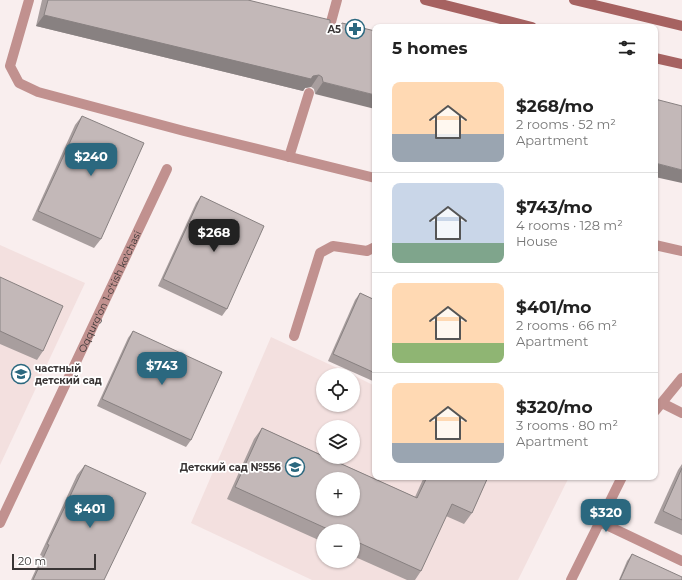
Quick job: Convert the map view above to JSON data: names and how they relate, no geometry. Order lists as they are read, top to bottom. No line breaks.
{"streets":{"street":["Oqqurg'on 1-o'tish ko'chasi"]},"places":{"pharmacy":["A5"],"school or university":["частный детский сад","Детский сад №556"]},"scale_bar":"20 m","page":{"heading":"5 homes","list":[{"name":"$268/mo","note":"2 rooms · 52 m² · Apartment"},{"name":"$743/mo","note":"4 rooms · 128 m² · House"},{"name":"$401/mo","note":"2 rooms · 66 m² · Apartment"},{"name":"$320/mo","note":"3 rooms · 80 m² · Apartment"}],"price":["$240","$268","$743","$401","$320"],"map_buttons":["+","−"],"scale":"20 m"}}
